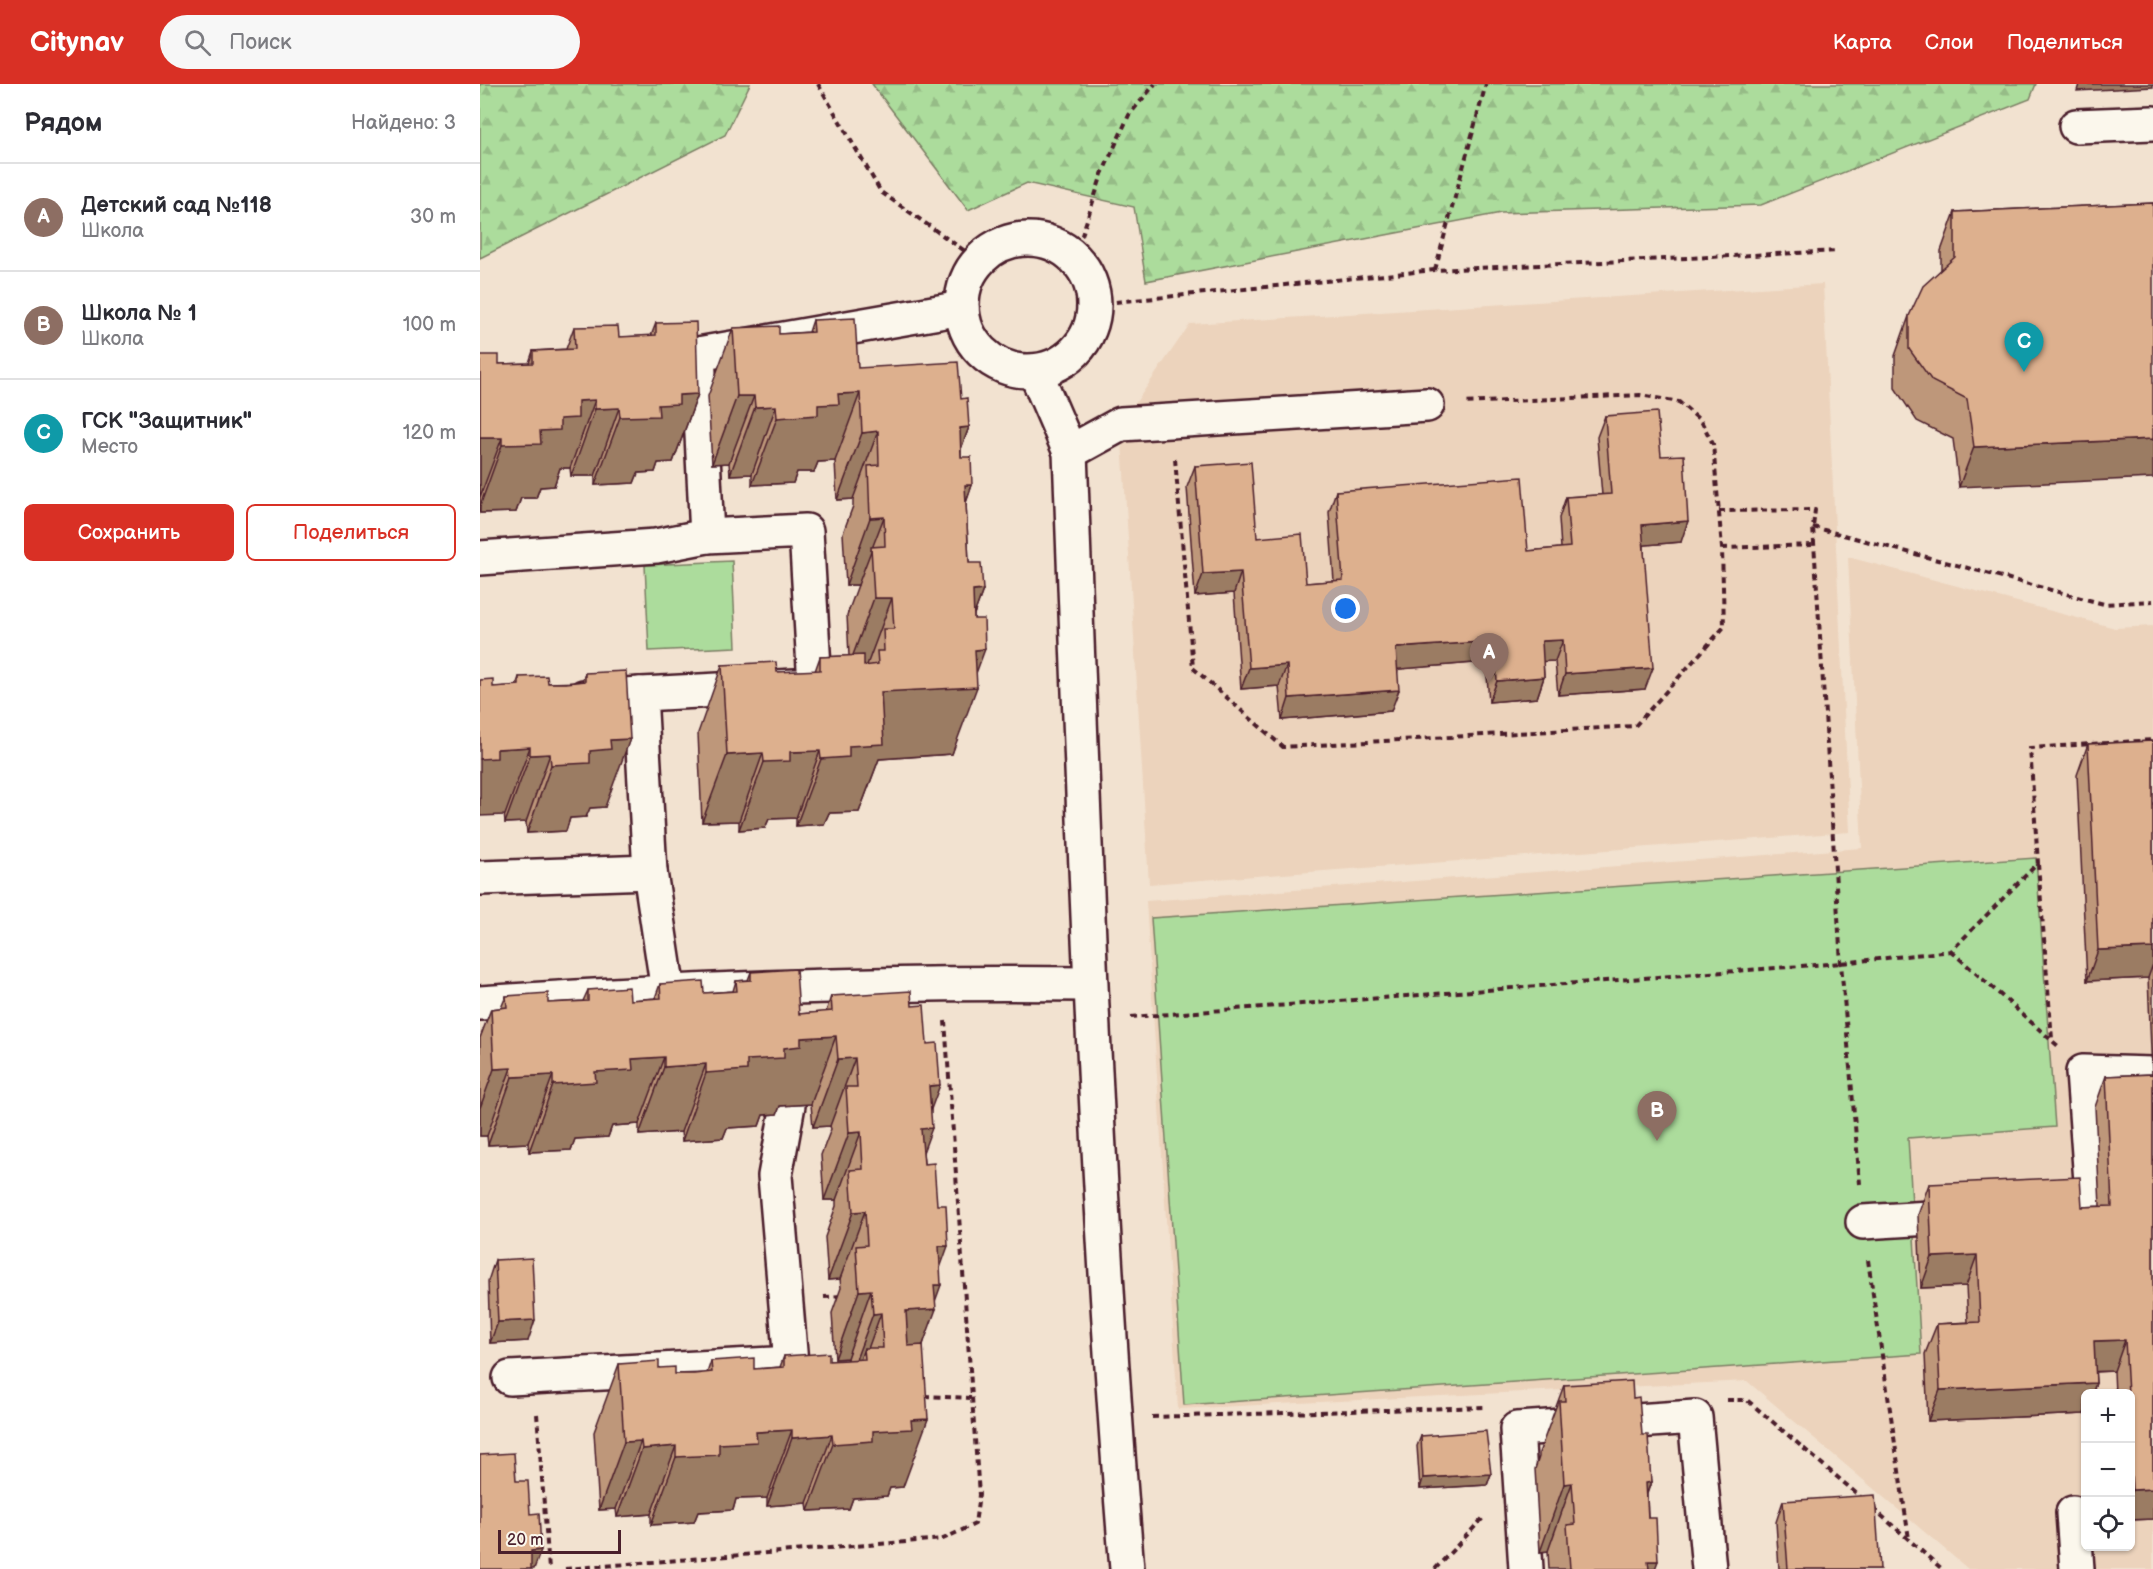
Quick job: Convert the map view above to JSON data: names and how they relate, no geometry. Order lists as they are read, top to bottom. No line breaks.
{"scale_bar":"20 m","page":{"header":"Citynav","search":"Поиск","nav":["Карта","Слои","Поделиться"],"heading":["Рядом","Найдено: 3"],"list":[{"mark":"A","name":"Детский сад №118","note":"Школа","value":"30 m"},{"mark":"B","name":"Школа № 1","note":"Школа","value":"100 m"},{"mark":"C","name":"ГСК \"Защитник\"","note":"Место","value":"120 m"}],"pins":["C","A","B"],"buttons":["Сохранить","Поделиться"],"map_buttons":["+","−"],"scale":"20 m"}}
